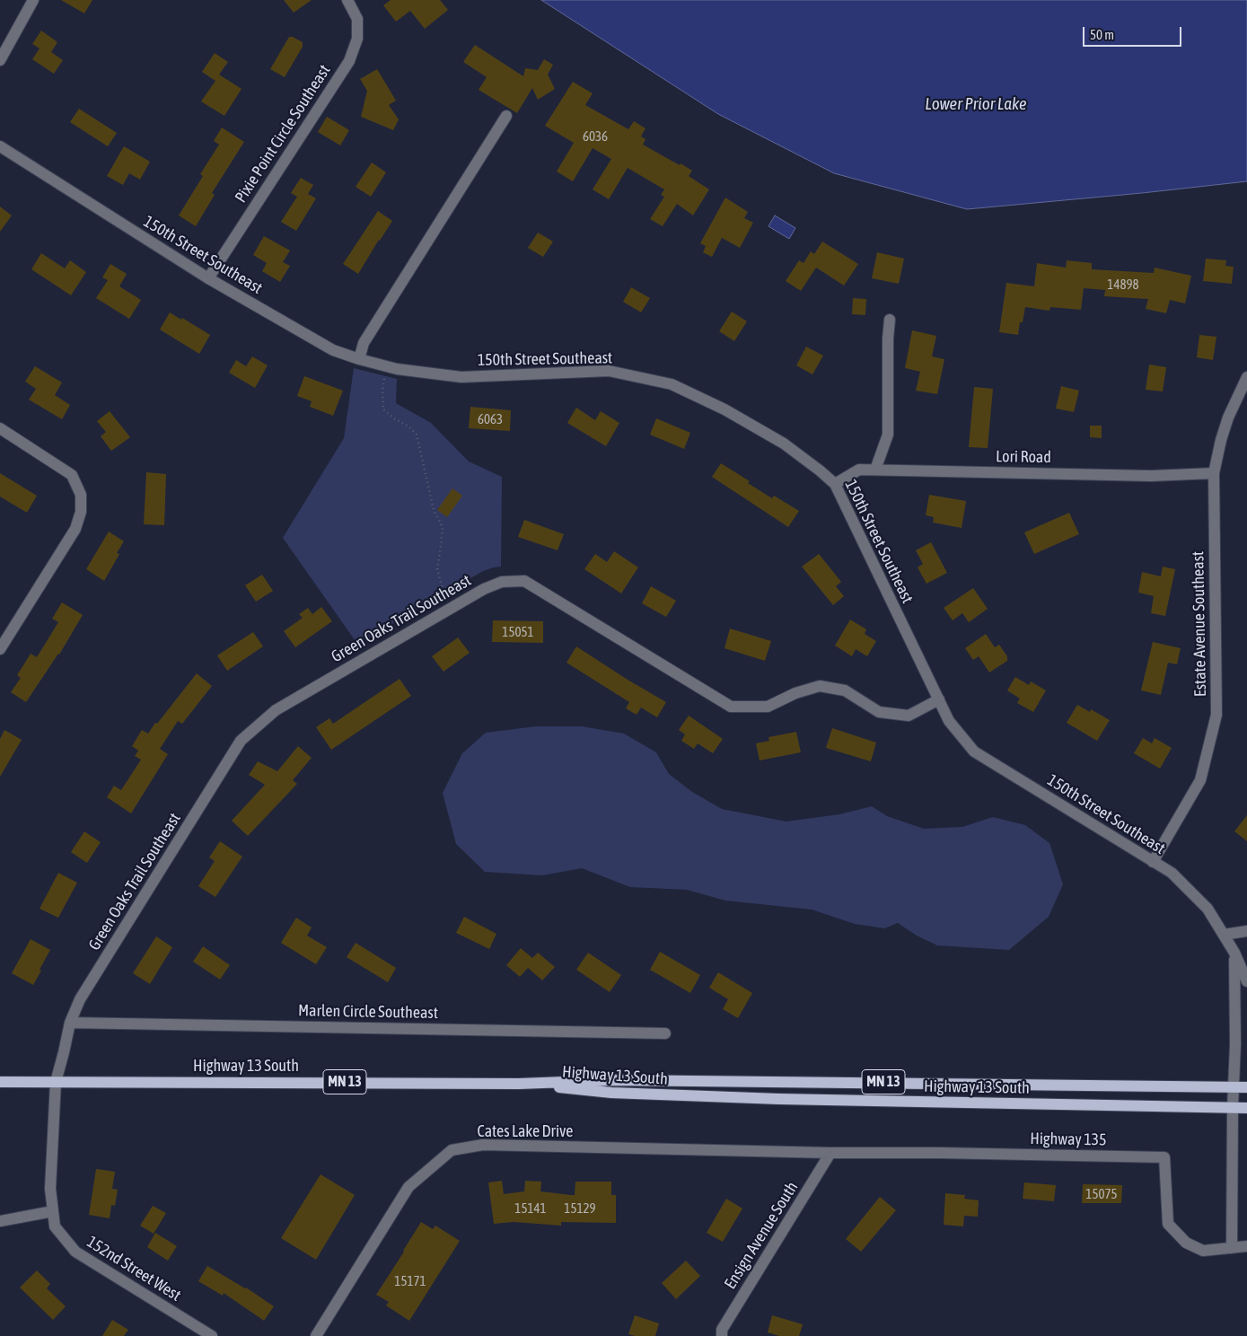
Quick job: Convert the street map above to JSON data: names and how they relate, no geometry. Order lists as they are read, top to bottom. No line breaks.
{"streets":{"main road":["Highway 13 South","MN 13"],"street":["Pixie Point Circle Southeast","150th Street Southeast","Lori Road","Green Oaks Trail Southeast","Estate Avenue Southeast","Marlen Circle Southeast","Cates Lake Drive","Highway 135","Ensign Avenue South","152nd Street West"]},"crossings":[["Pixie Point Circle Southeast","150th Street Southeast"],["150th Street Southeast","Lori Road"],["150th Street Southeast","Green Oaks Trail Southeast"],["150th Street Southeast","Estate Avenue Southeast"],["Lori Road","Estate Avenue Southeast"],["Green Oaks Trail Southeast","Marlen Circle Southeast"],["Green Oaks Trail Southeast","Highway 13 South"],["Green Oaks Trail Southeast","152nd Street West"],["Highway 13 South","152nd Street West"],["Cates Lake Drive","Highway 135"],["Cates Lake Drive","Ensign Avenue South"],["Highway 135","Ensign Avenue South"]],"water":["Lower Prior Lake"],"house_numbers":["6036","14898","6063","15051","15075","15141","15129","15171"],"scale_bar":"50 m"}
